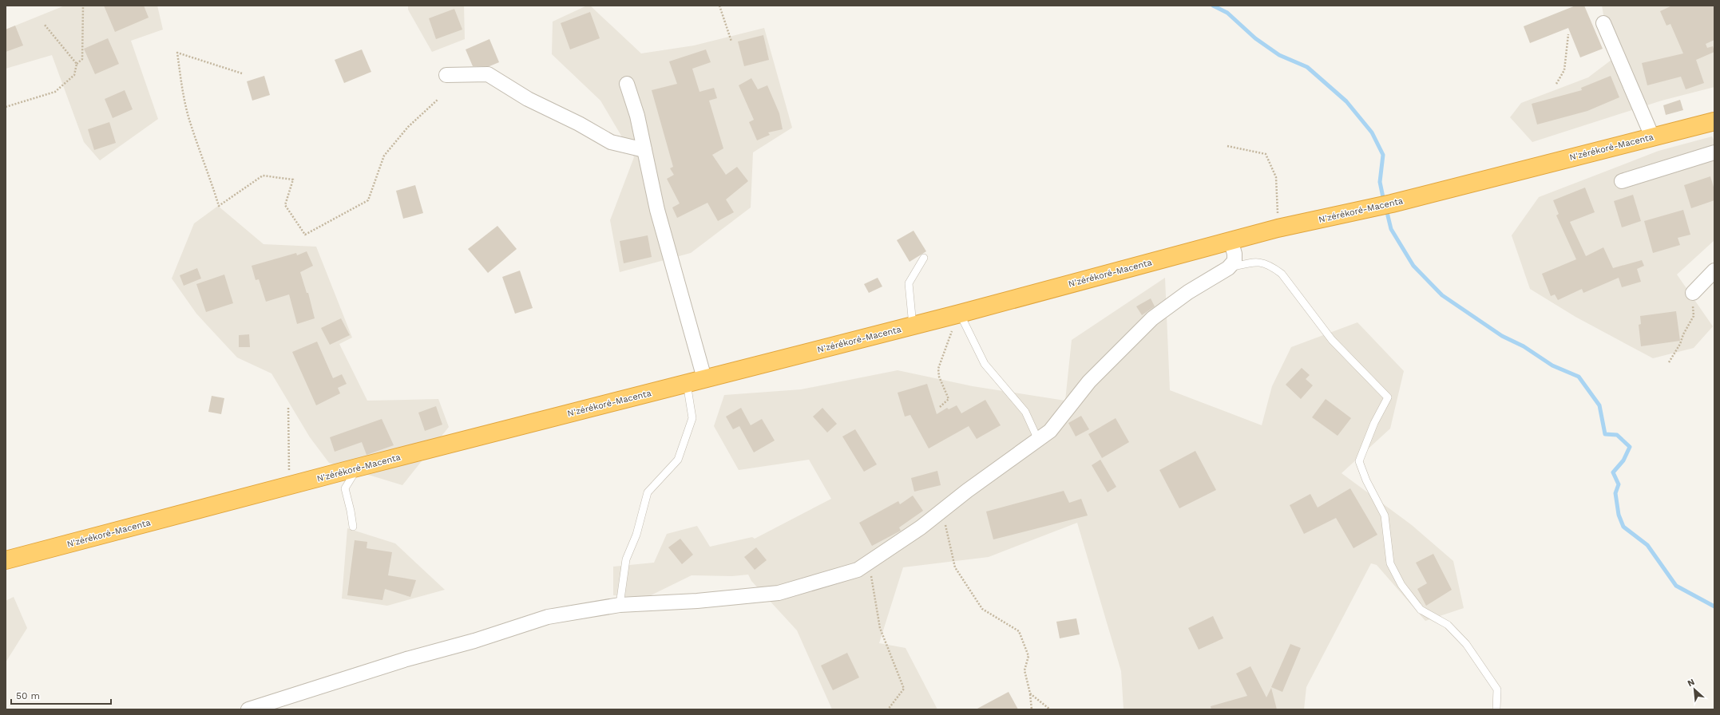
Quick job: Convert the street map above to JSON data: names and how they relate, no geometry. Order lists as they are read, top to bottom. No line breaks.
{"streets":{"highway":["N'zérékoré-Macenta"]},"scale_bar":"50 m","north":"top left"}
